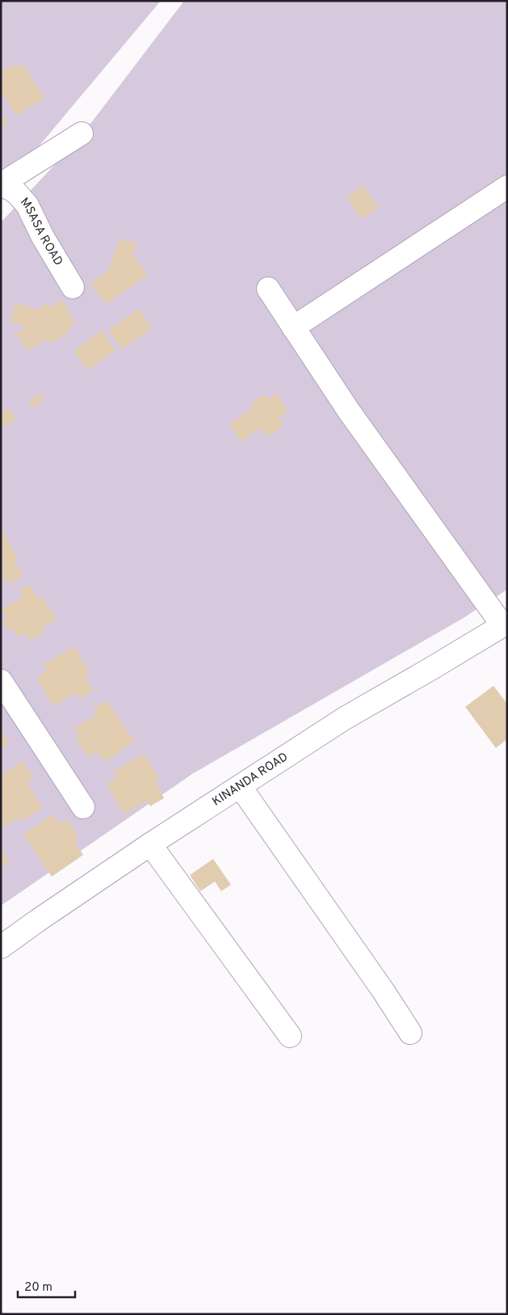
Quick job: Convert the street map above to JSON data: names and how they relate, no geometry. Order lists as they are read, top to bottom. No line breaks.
{"streets":{"street":["MSASA ROAD","KINANDA ROAD"]},"scale_bar":"20 m"}
